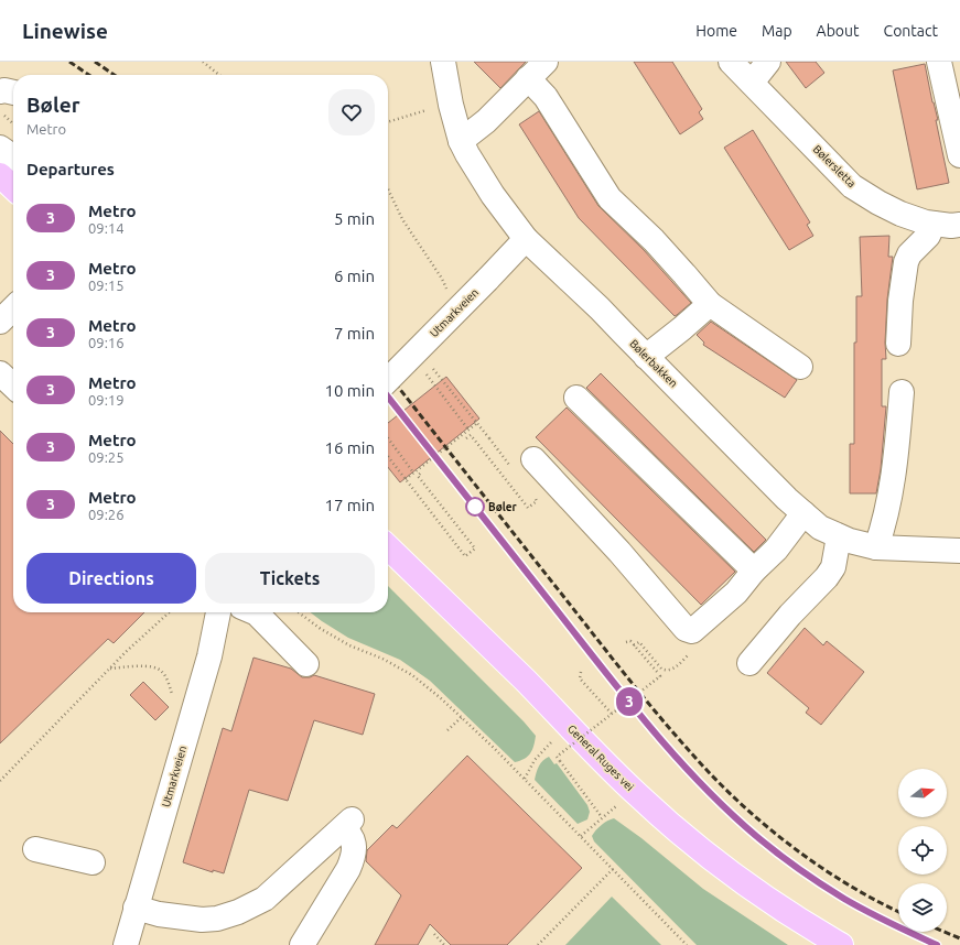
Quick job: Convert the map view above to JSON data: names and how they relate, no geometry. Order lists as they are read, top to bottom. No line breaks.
{"streets":{"main road":["General Ruges vei"],"street":["Bølersletta","Utmarkveien","Bølerbakken"]},"crossings":[["Utmarkveien","Bølerbakken"]],"places":["Bøler"],"lines":["metro line 3"],"north":"right","page":{"header":"Linewise","nav":["Home","Map","About","Contact"],"on_map":"3","heading":[["Bøler","Metro"],"Departures"],"list":[{"mark":"3","name":"Metro","note":"09:14","value":"5 min"},{"mark":"3","name":"Metro","note":"09:15","value":"6 min"},{"mark":"3","name":"Metro","note":"09:16","value":"7 min"},{"mark":"3","name":"Metro","note":"09:19","value":"10 min"},{"mark":"3","name":"Metro","note":"09:25","value":"16 min"},{"mark":"3","name":"Metro","note":"09:26","value":"17 min"}],"buttons":["Directions","Tickets"]}}
